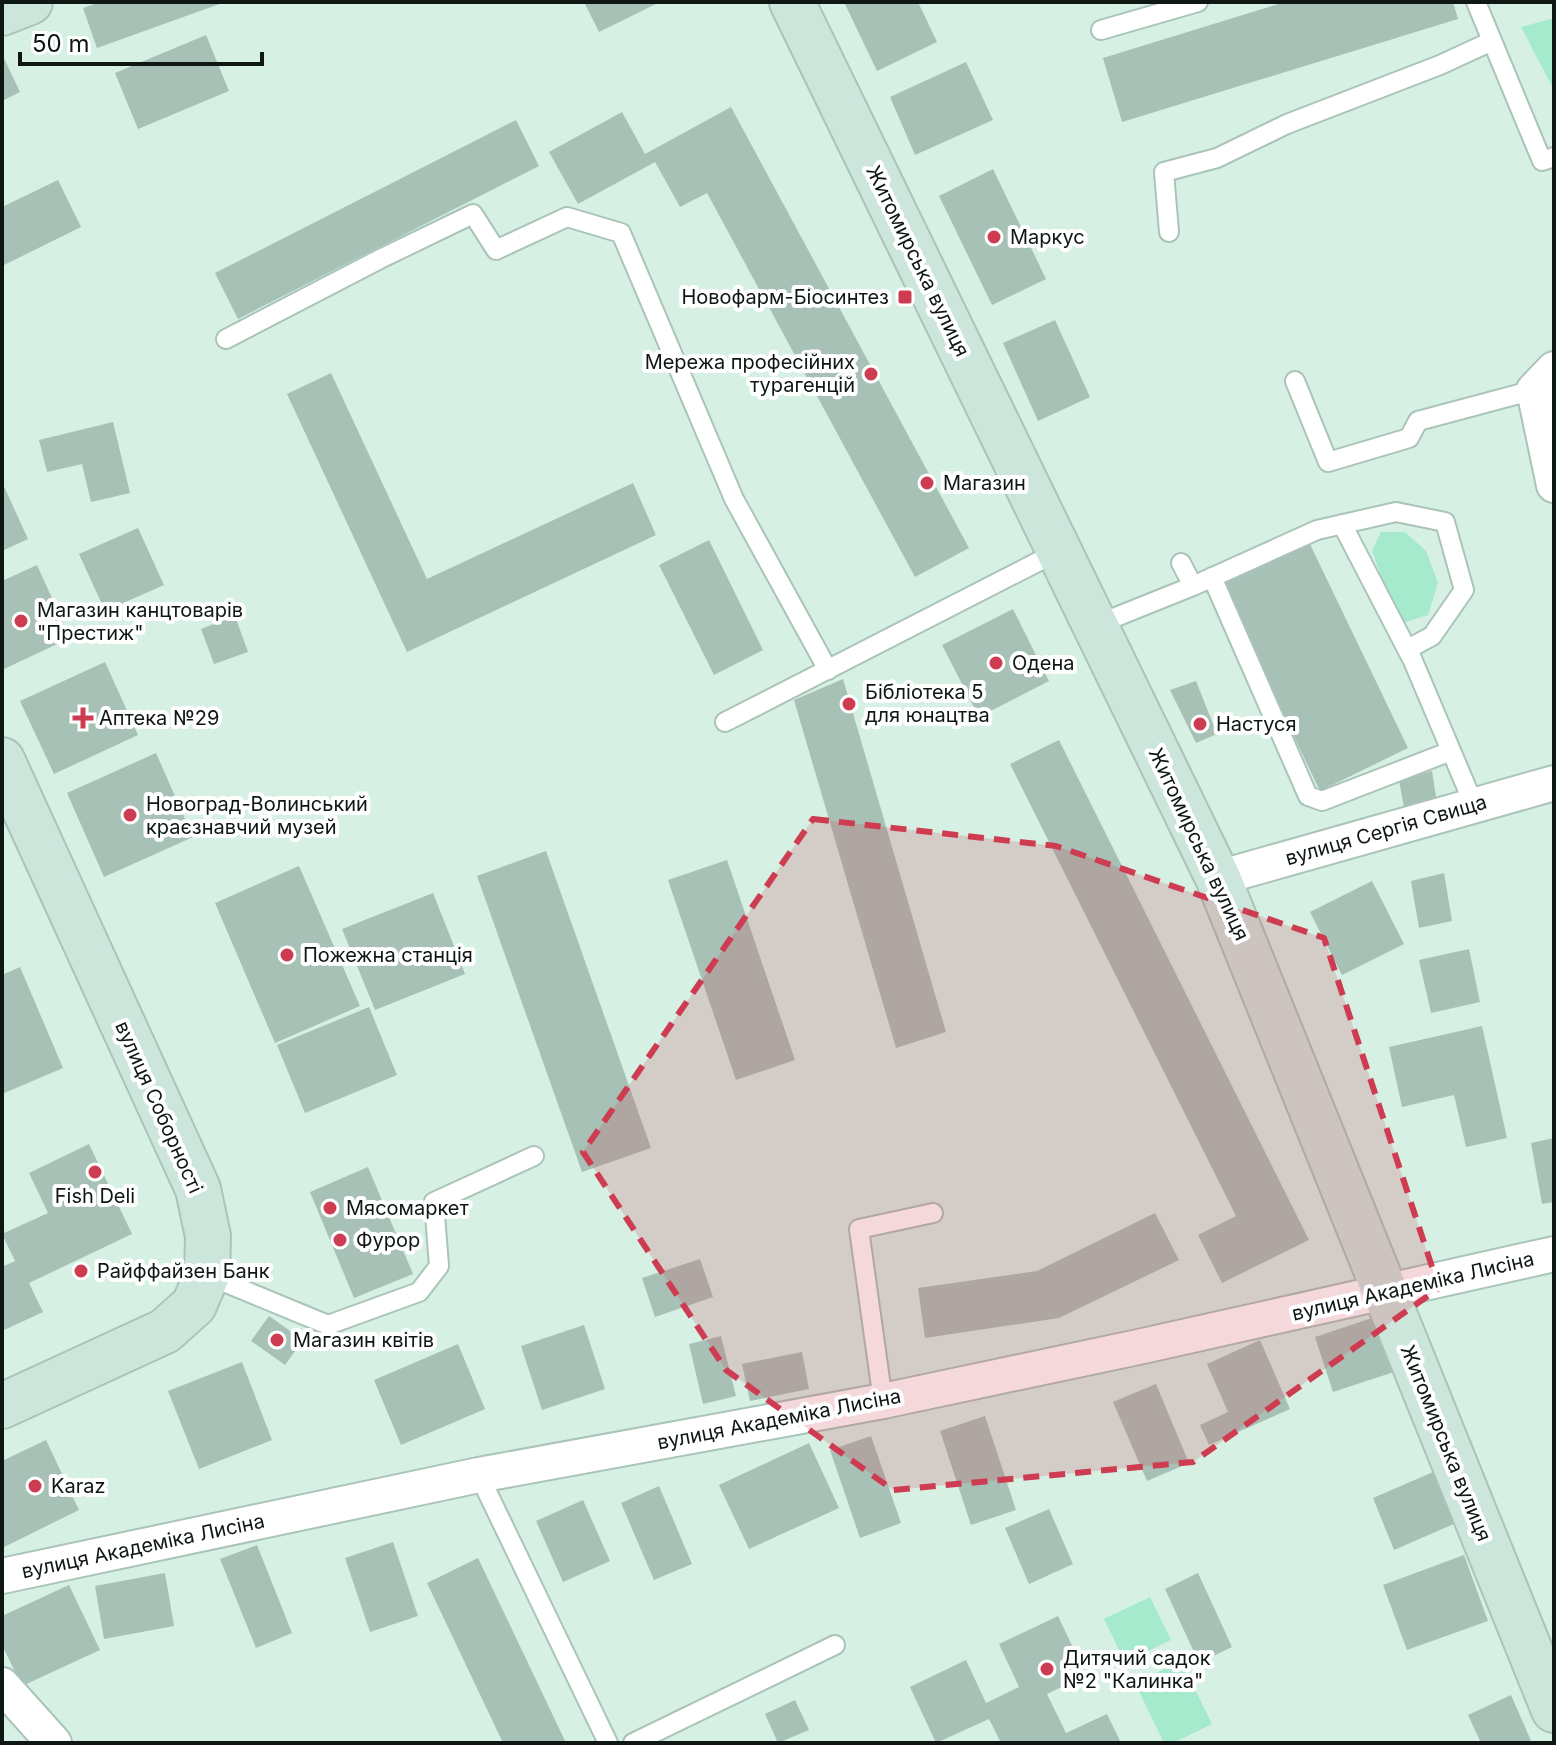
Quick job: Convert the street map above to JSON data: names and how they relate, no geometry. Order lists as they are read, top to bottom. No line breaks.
{"streets":{"main road":["Житомирська вулиця","вулиця Соборності"],"street":["вулиця Сергія Свища","вулиця Академіка Лисіна"]},"crossings":[["Житомирська вулиця","вулиця Сергія Свища"],["Житомирська вулиця","вулиця Академіка Лисіна"]],"places":{"other":["Маркус","Мережа професійних турагенцій","Магазин","Магазин канцтоварів \"Престиж\"","Одена","Бібліотека 5 для юнацтва","Настуся","Новоград-Волинський краєзнавчий музей","Пожежна станція","Fish Deli","Мясомаркет","Фурор","Райффайзен Банк","Магазин квітів","Karaz","Дитячий садок №2 \"Калинка\""],"transit":["Новофарм-Біосинтез"],"health":["Аптека №29"]},"scale_bar":"50 m"}
